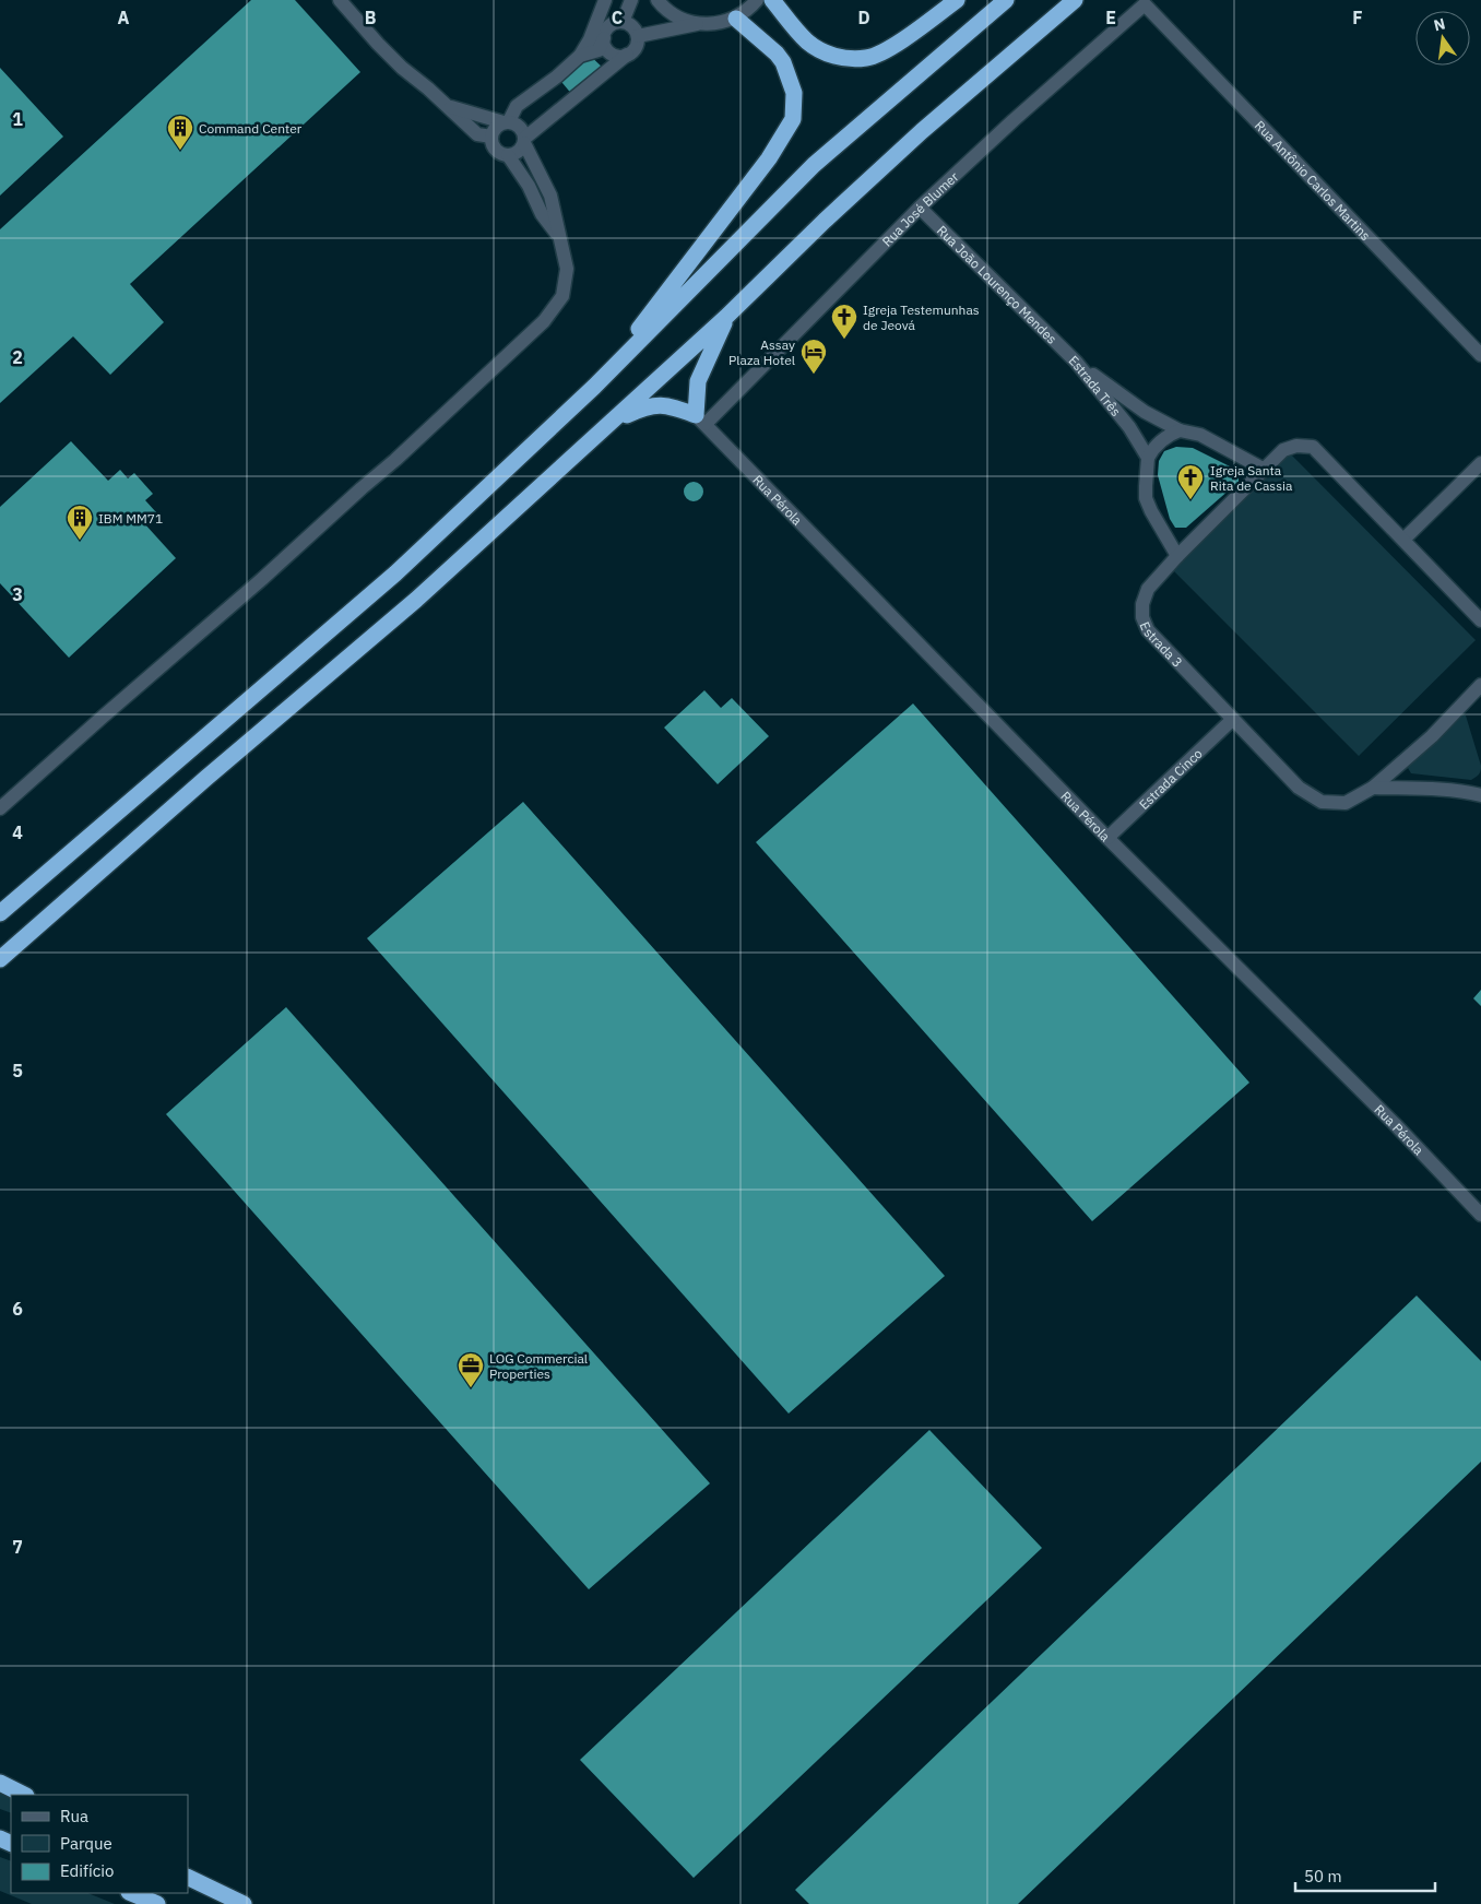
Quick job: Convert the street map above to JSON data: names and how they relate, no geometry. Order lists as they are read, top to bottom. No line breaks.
{"streets":{"street":["Rua Antônio Carlos Martins","Rua José Blumer","Rua João Lourenço Mendes","Estrada Três","Rua Pérola","Estrada 3","Estrada Cinco"]},"crossings":[["Rua Antônio Carlos Martins","Rua José Blumer"],["Rua José Blumer","Rua João Lourenço Mendes"],["Rua José Blumer","Rua Pérola"],["Rua João Lourenço Mendes","Estrada Três"],["Estrada Três","Estrada 3"],["Rua Pérola","Estrada Cinco"],["Estrada 3","Estrada Cinco"]],"places":{"building":["Command Center","IBM MM71"],"church":["Igreja Testemunhas de Jeová","Igreja Santa Rita de Cassia"],"hotel":["Assay Plaza Hotel"],"office":["LOG Commercial Properties"]},"legend":["Rua","Parque","Edifício"],"scale_bar":"50 m","north":"top","grid":{"columns":["A","B","C","D","E","F"],"rows":["1","2","3","4","5","6","7"]}}
